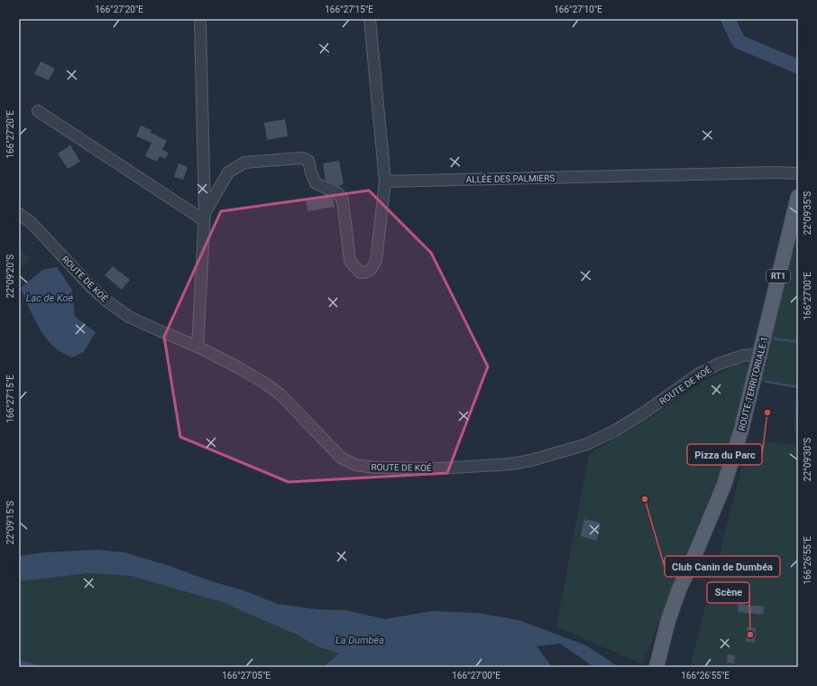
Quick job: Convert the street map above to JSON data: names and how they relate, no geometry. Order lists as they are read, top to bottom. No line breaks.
{"streets":{"main road":["RT1","ROUTE TERRITORIALE 1"],"street":["ALLÉE DES PALMIERS","ROUTE DE KOÉ"]},"crossings":[["ROUTE DE KOÉ","ROUTE TERRITORIALE 1"]],"water":["Lac de Koé","La Dumbéa"],"places":["Pizza du Parc","Club Canin de Dumbéa","Scène"],"coordinates":["166°27'20\"E","166°27'15\"E","166°27'10\"E","22°09'35\"S","22°09'20\"S","166°27'00\"E","22°09'30\"S","22°09'15\"S","166°26'55\"E","166°27'05\"E"]}
